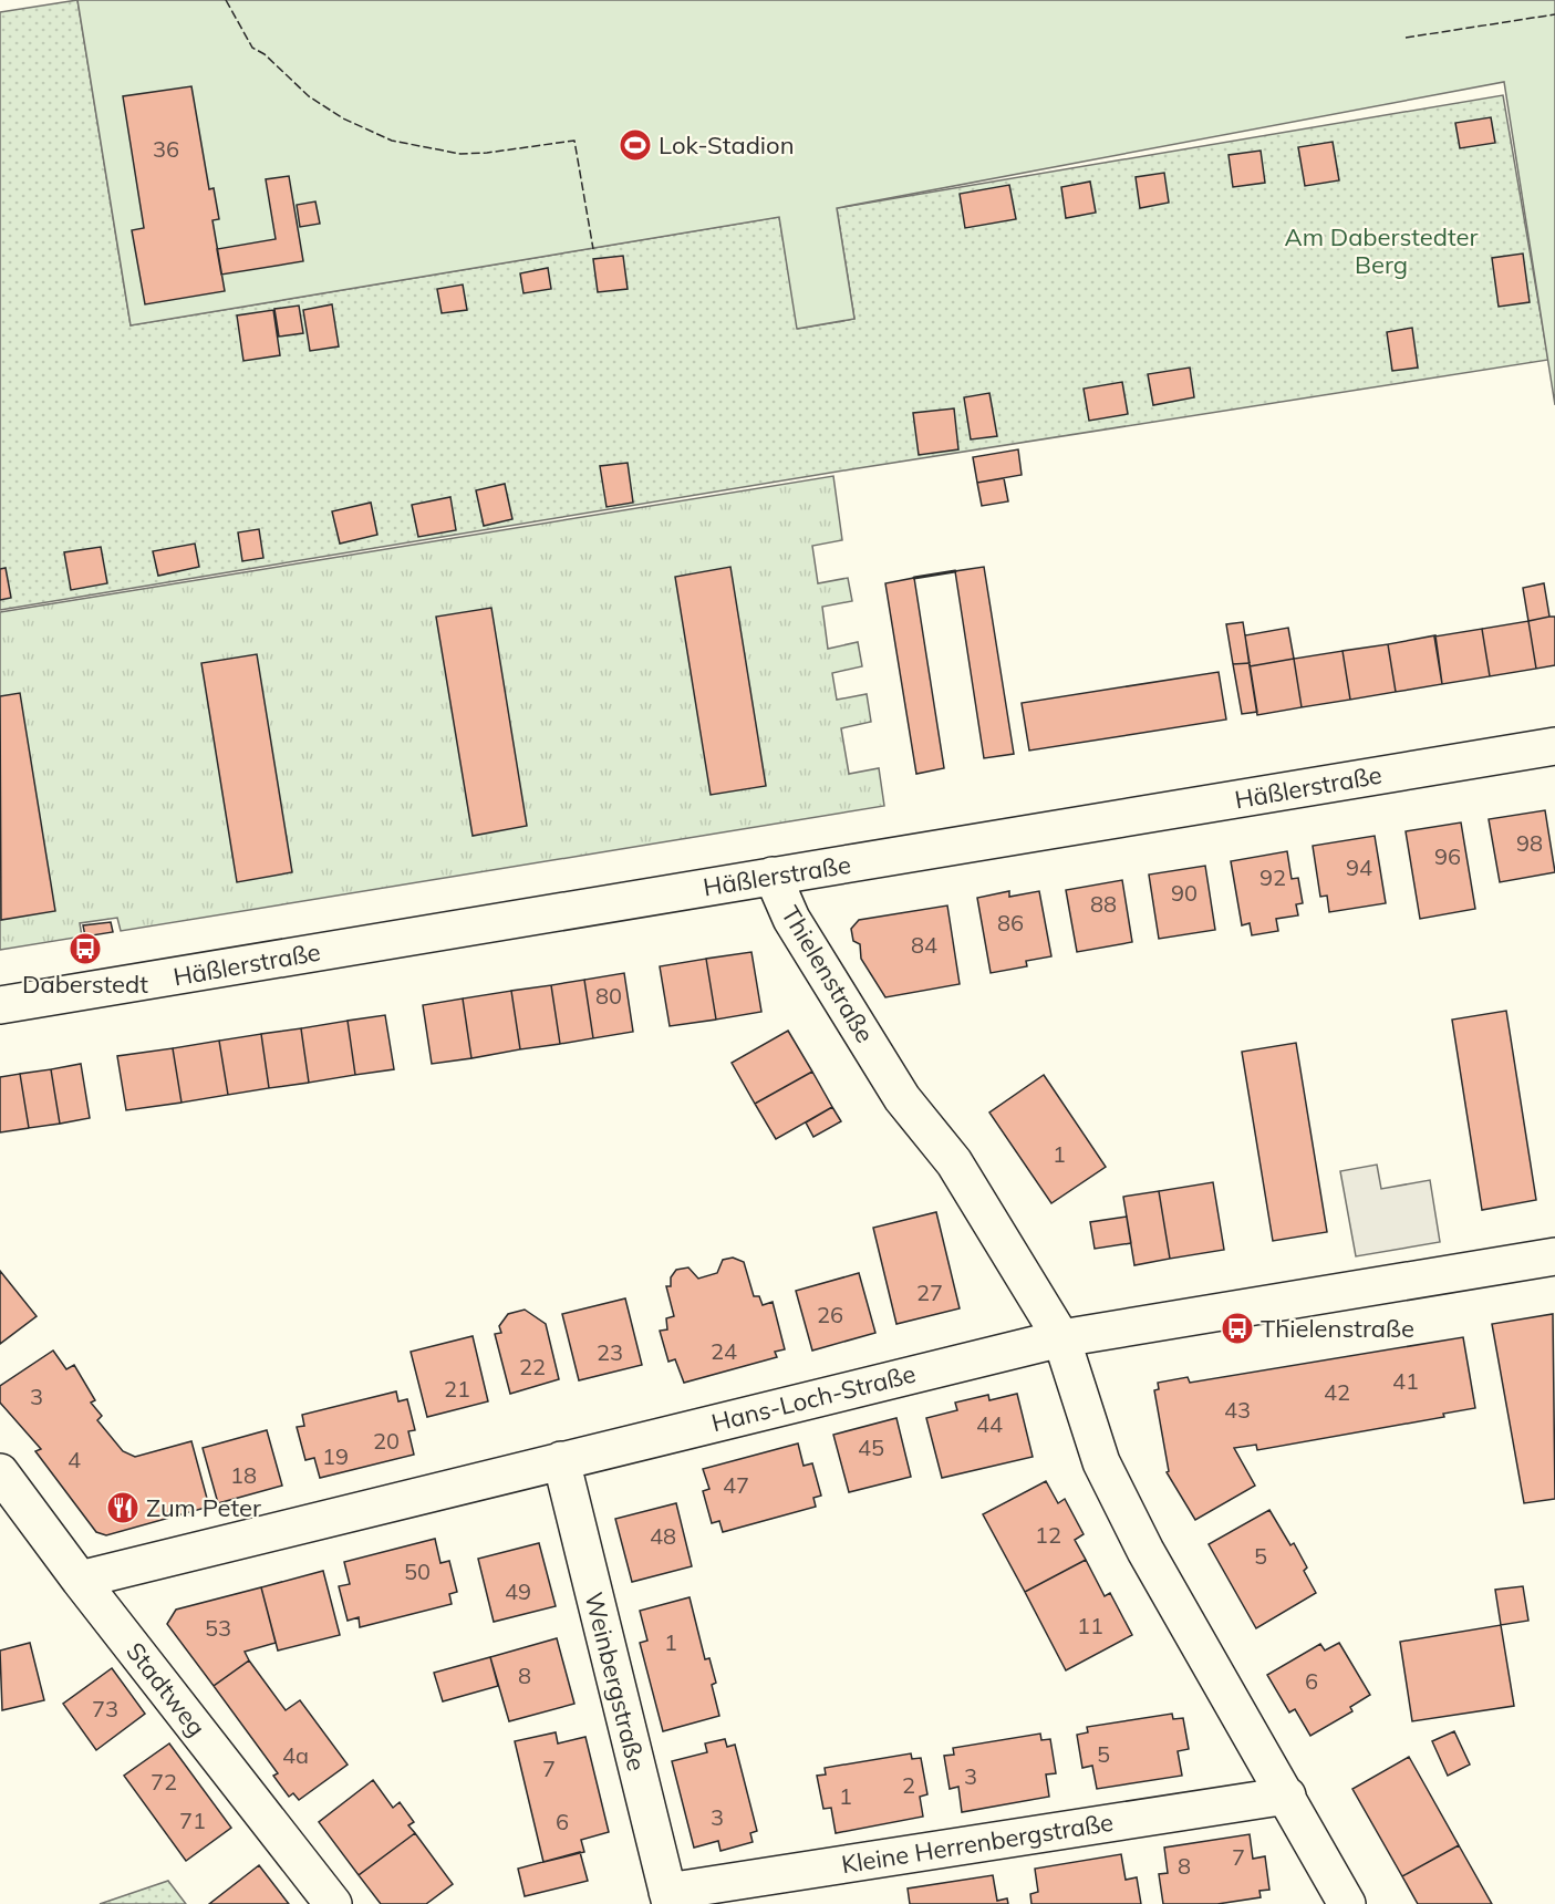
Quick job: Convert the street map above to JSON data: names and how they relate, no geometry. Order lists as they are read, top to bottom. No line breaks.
{"streets":{"street":["Häßlerstraße","Thielenstraße","Hans-Loch-Straße","Weinbergstraße","Stadtweg","Kleine Herrenbergstraße"]},"crossings":[["Häßlerstraße","Thielenstraße"],["Thielenstraße","Hans-Loch-Straße"],["Thielenstraße","Kleine Herrenbergstraße"],["Hans-Loch-Straße","Weinbergstraße"],["Hans-Loch-Straße","Stadtweg"],["Weinbergstraße","Kleine Herrenbergstraße"]],"parks":["Am Daberstedter Berg"],"places":{"sports":["Lok-Stadion"],"bus stop":["Daberstedt","Thielenstraße"],"restaurant":["Zum Peter"]},"house_numbers":["36","98","96","94","92","90","88","86","84","80","1","27","26","24","23","22","41","21","42","3","43","44","20","45","19","4","18","47","12","48","5","50","49","11","53","1","8","6","73","5","4a","7","3","72","2","1","3","71","6","7","8"]}
